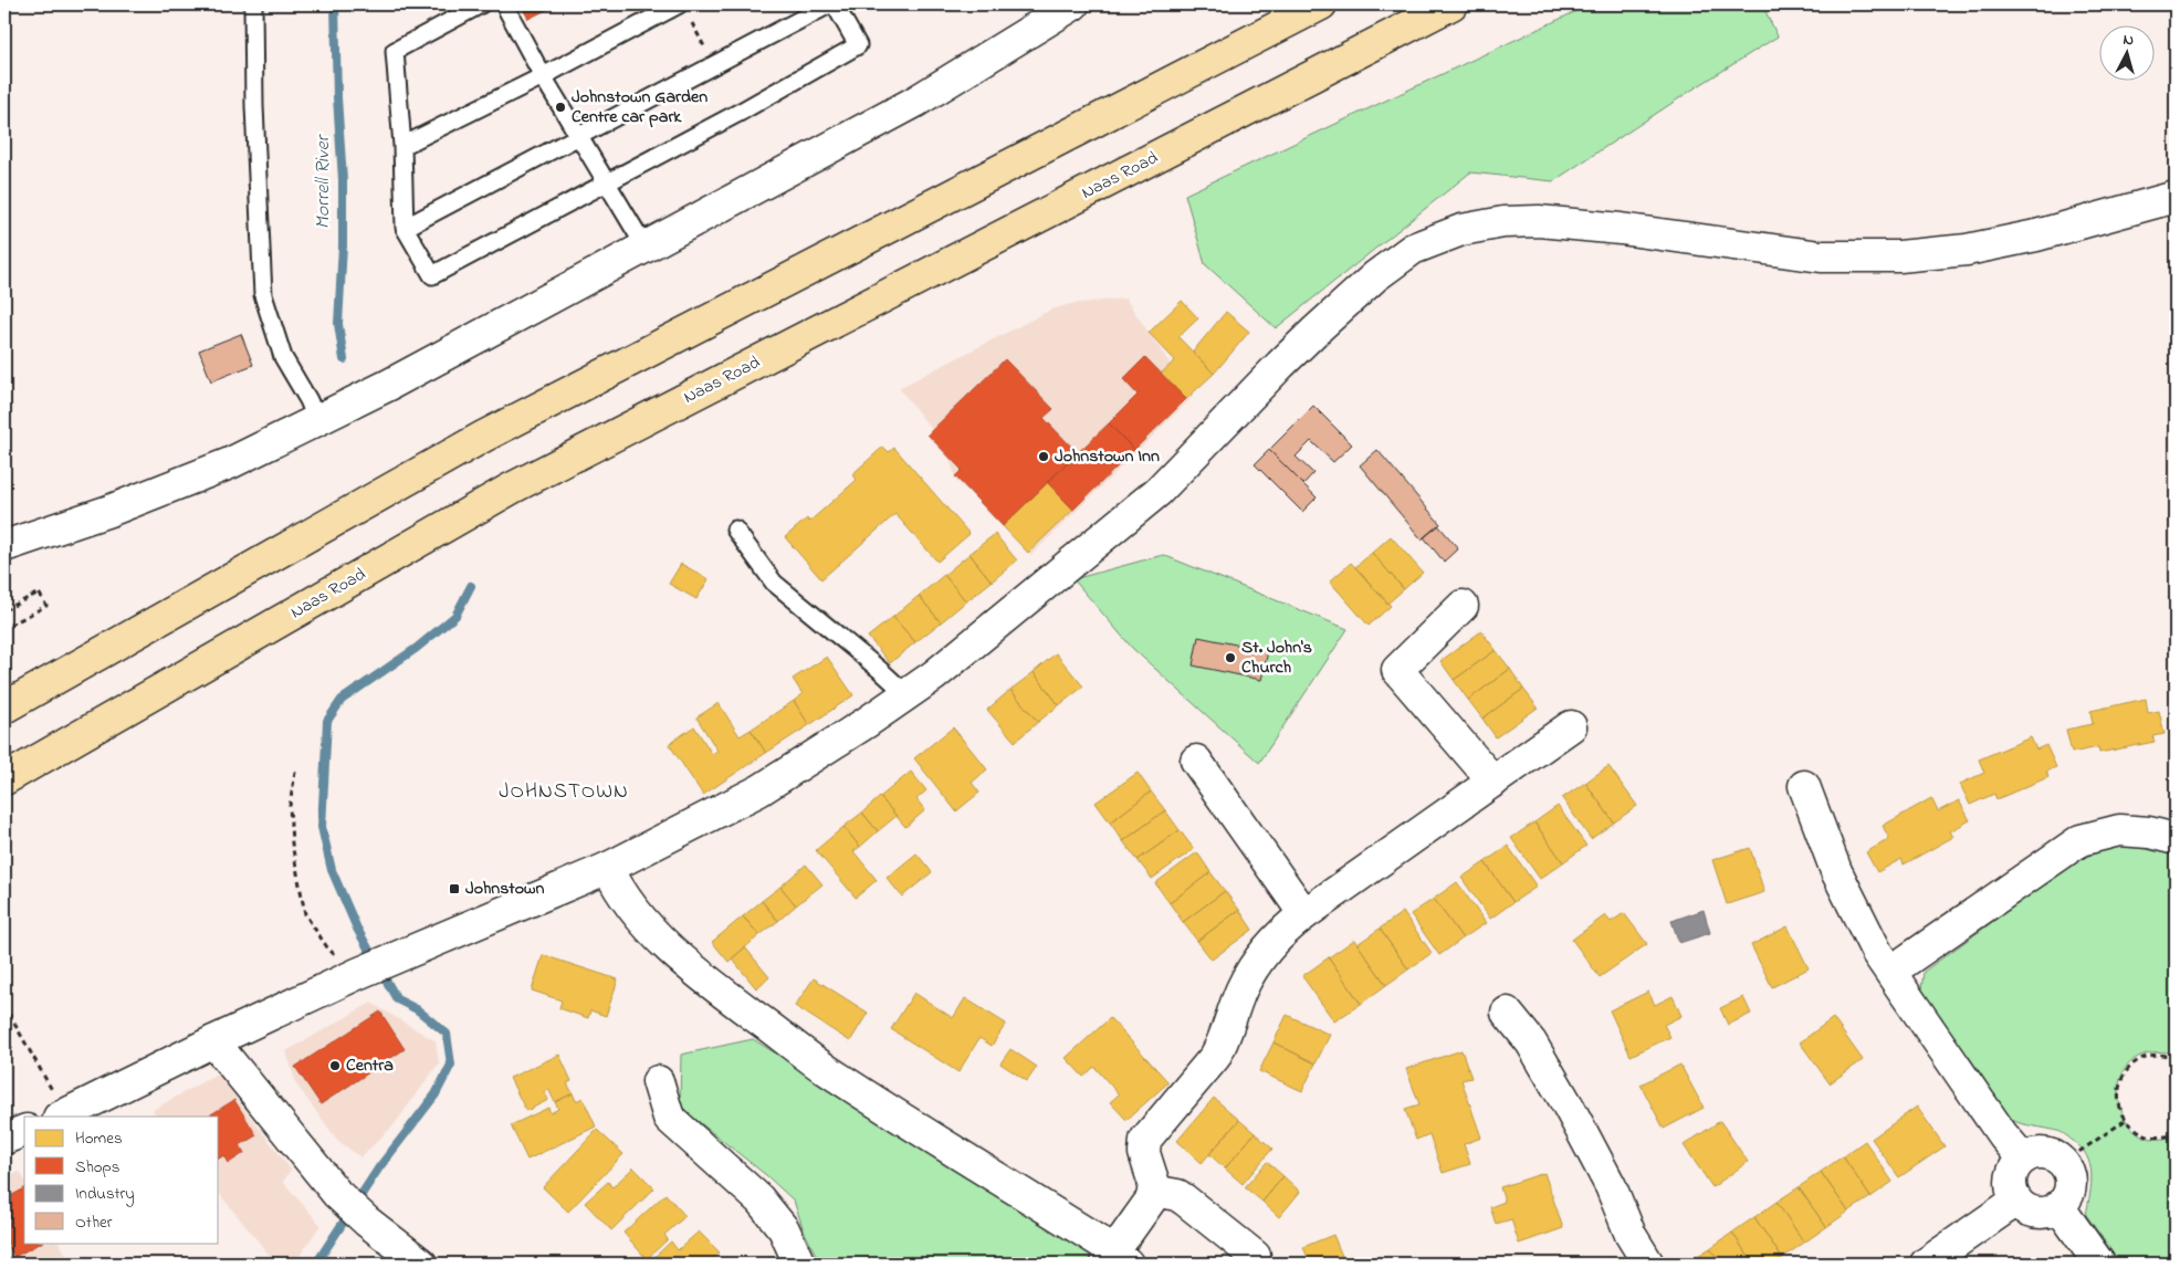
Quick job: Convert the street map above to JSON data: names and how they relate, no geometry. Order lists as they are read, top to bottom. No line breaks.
{"streets":{"highway":["Naas Road"]},"districts":["JOHNSTOWN"],"water":["Morrell River"],"places":{"other":["Johnstown Garden Centre car park","Johnstown Inn","St. John's Church","Centra"],"transit":["Johnstown"]},"legend":["Homes","Shops","Industry","Other"],"north":"top"}
